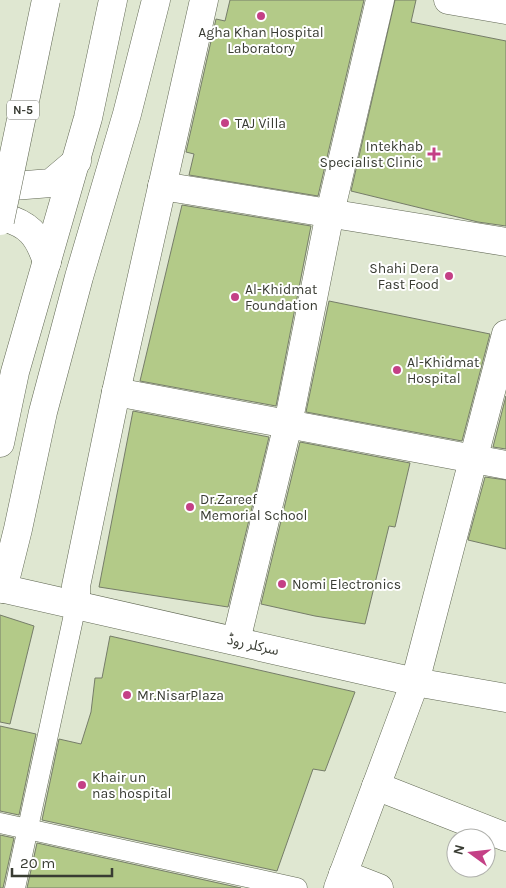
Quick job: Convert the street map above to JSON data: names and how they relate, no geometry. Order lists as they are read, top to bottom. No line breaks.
{"streets":{"main road":["N-5","سرکلر روڈ"]},"places":{"other":["Agha Khan Hospital Laboratory","TAJ Villa","Shahi Dera Fast Food","Al-Khidmat Foundation","Al-Khidmat Hospital","Dr.Zareef Memorial School","Nomi Electronics","Mr.NisarPlaza","Khair un nas hospital"],"health":["Intekhab Specialist Clinic"]},"scale_bar":"20 m","north":"left"}
